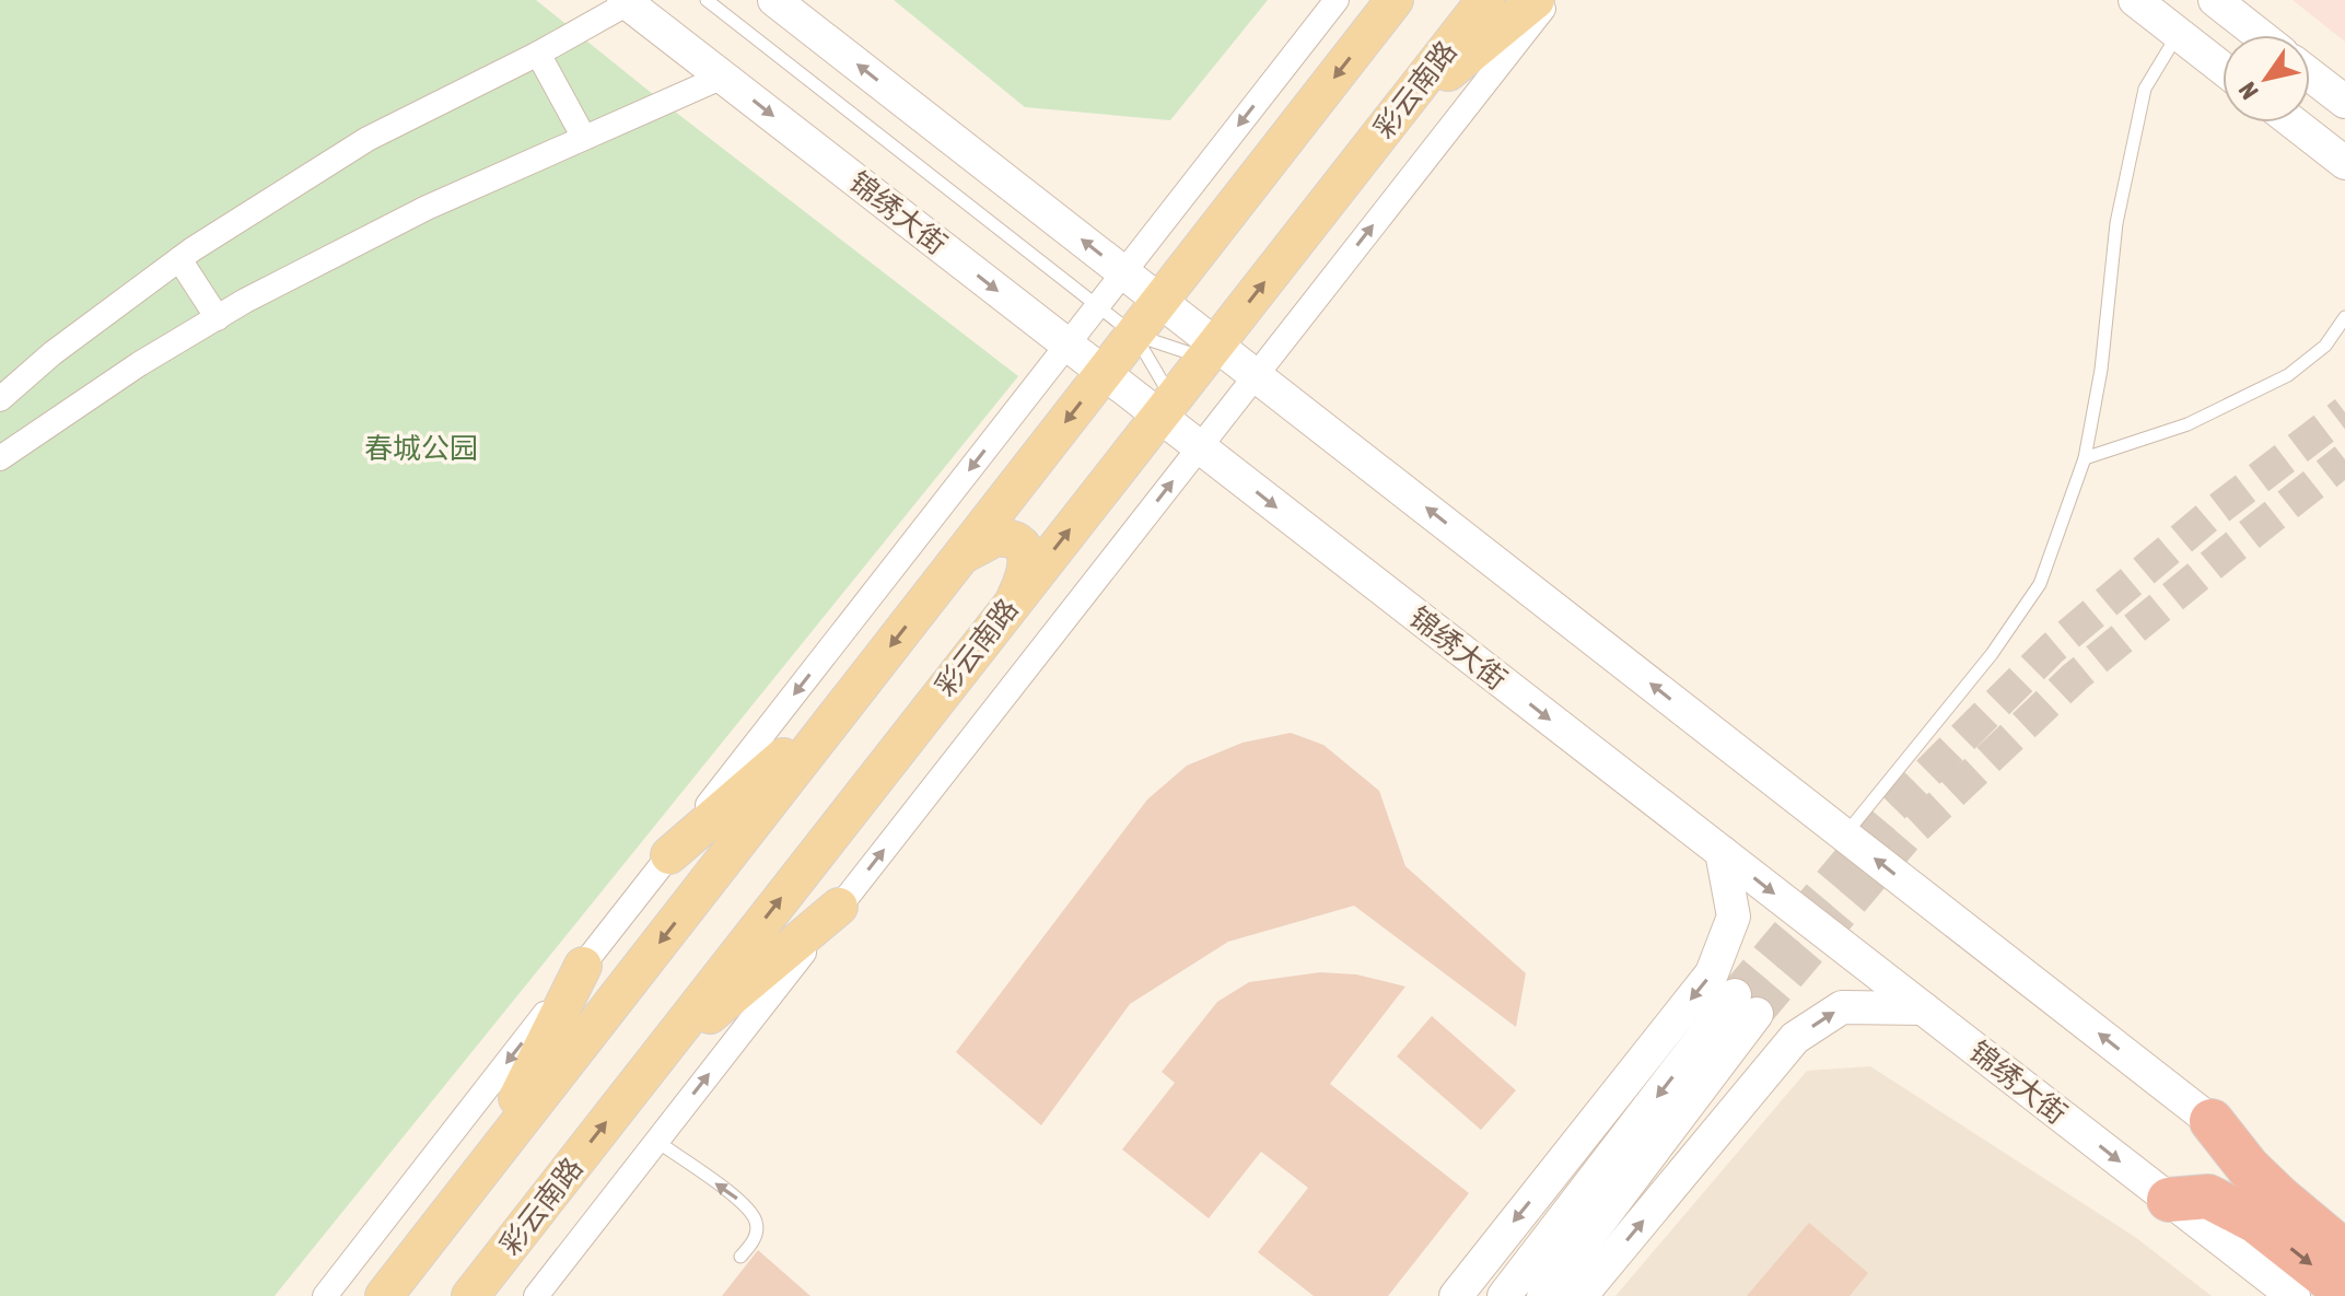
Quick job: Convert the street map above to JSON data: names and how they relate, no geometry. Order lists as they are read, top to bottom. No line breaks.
{"streets":{"main road":["彩云南路","锦绣大街"]},"crossings":[["彩云南路","锦绣大街"]],"parks":["春城公园"],"north":"bottom left"}
